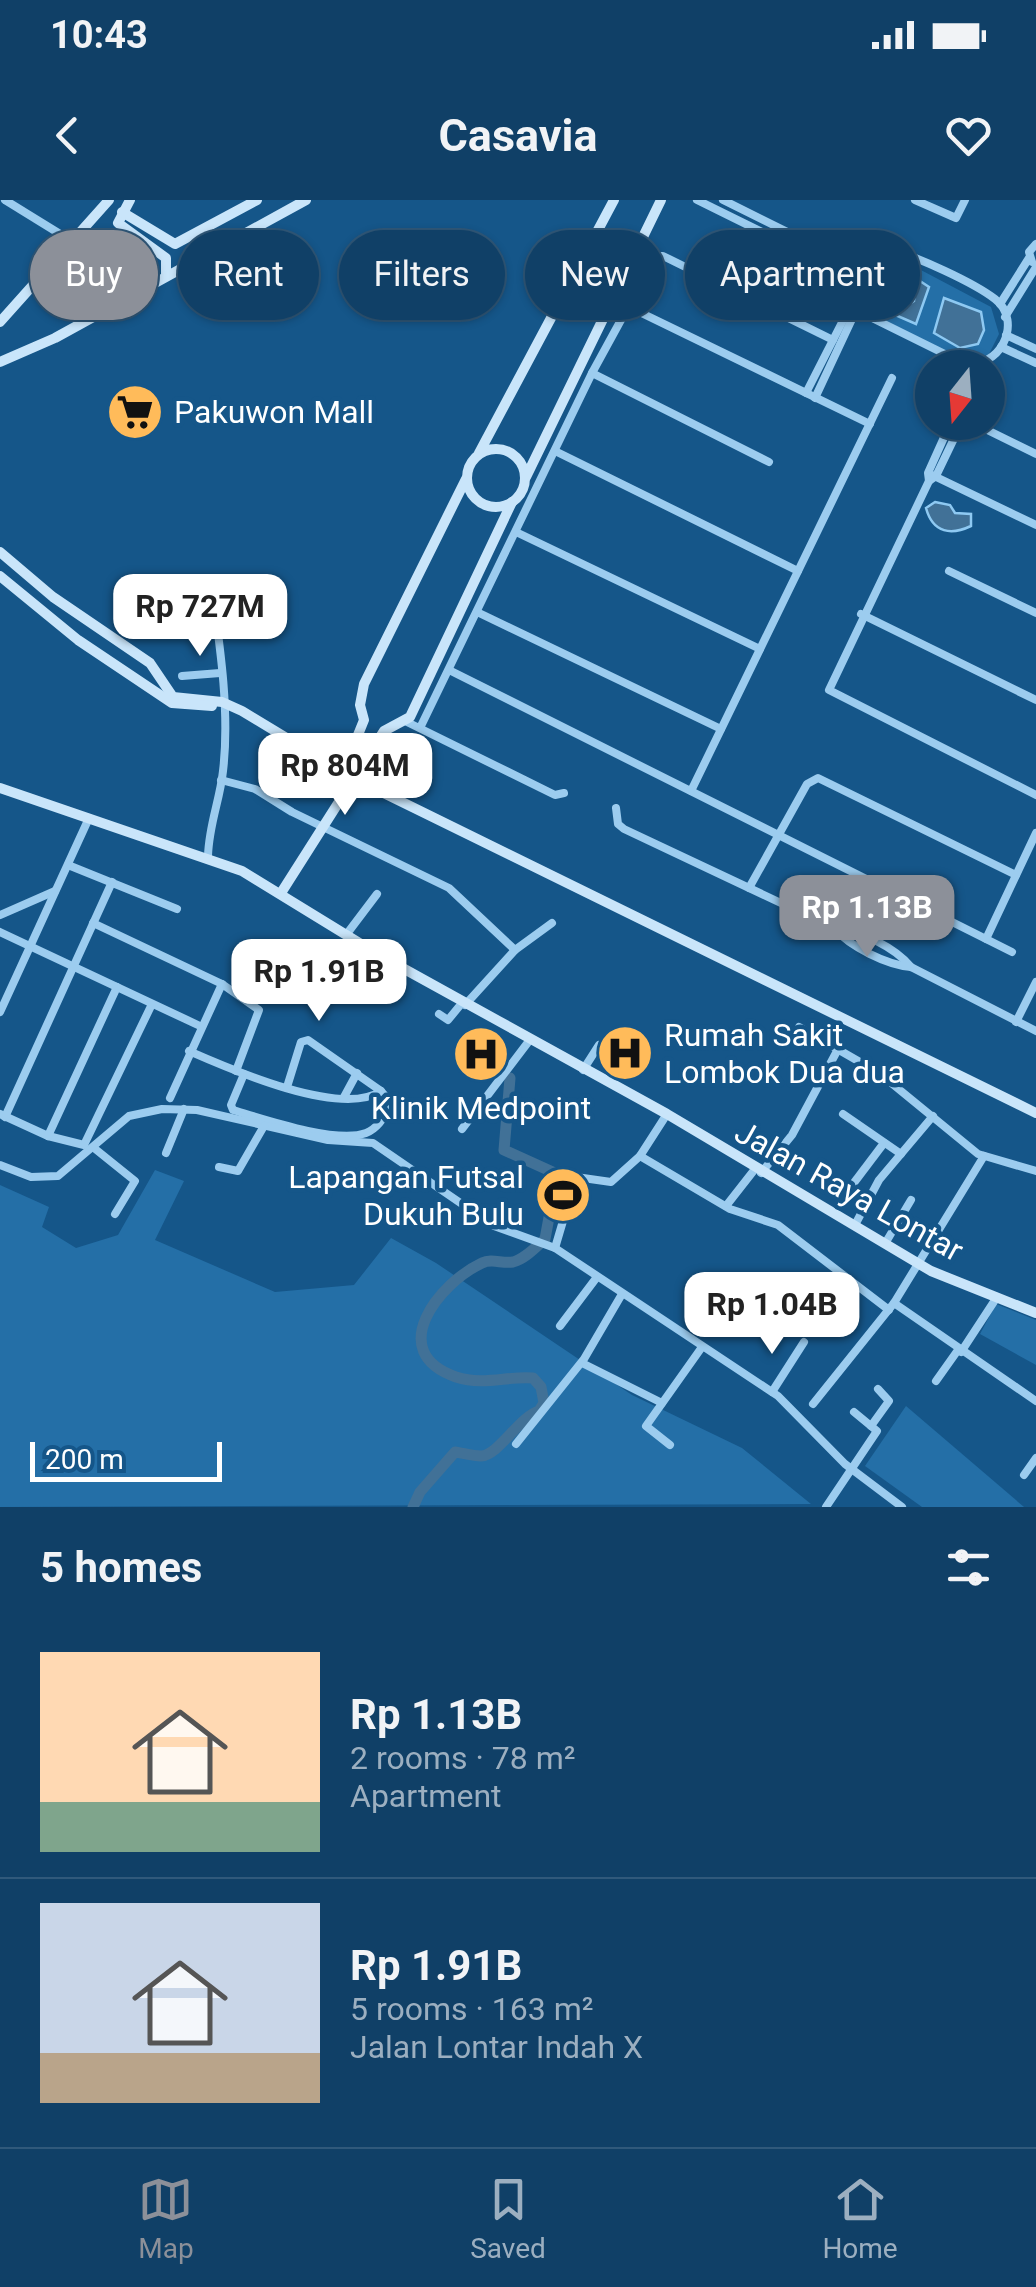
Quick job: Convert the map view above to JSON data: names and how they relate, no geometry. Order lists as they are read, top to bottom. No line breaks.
{"streets":{"street":["Jalan Raya Lontar"]},"places":{"supermarket":["Pakuwon Mall"],"hospital":["Rumah Sakit Lombok Dua dua","Klinik Medpoint"],"sports":["Lapangan Futsal Dukuh Bulu"]},"scale_bar":"200 m","north":"bottom","page":{"status":"10:43","header":"Casavia","chip":["Buy","Rent","Filters","New","Apartment"],"price":["Rp 727M","Rp 804M","Rp 1.13B","Rp 1.91B","Rp 1.04B"],"scale":"200 m","heading":"5 homes","list":[{"name":"Rp 1.13B","note":"2 rooms · 78 m² · Apartment"},{"name":"Rp 1.91B","note":"5 rooms · 163 m² · Jalan Lontar Indah X"}],"tabs":["Map","Saved","Home"]}}
